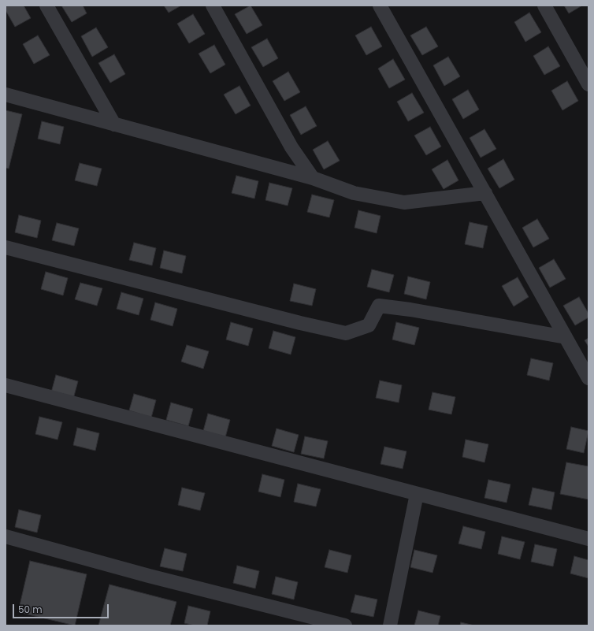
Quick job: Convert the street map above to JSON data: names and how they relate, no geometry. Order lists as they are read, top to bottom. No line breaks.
{"scale_bar":"50 m"}
